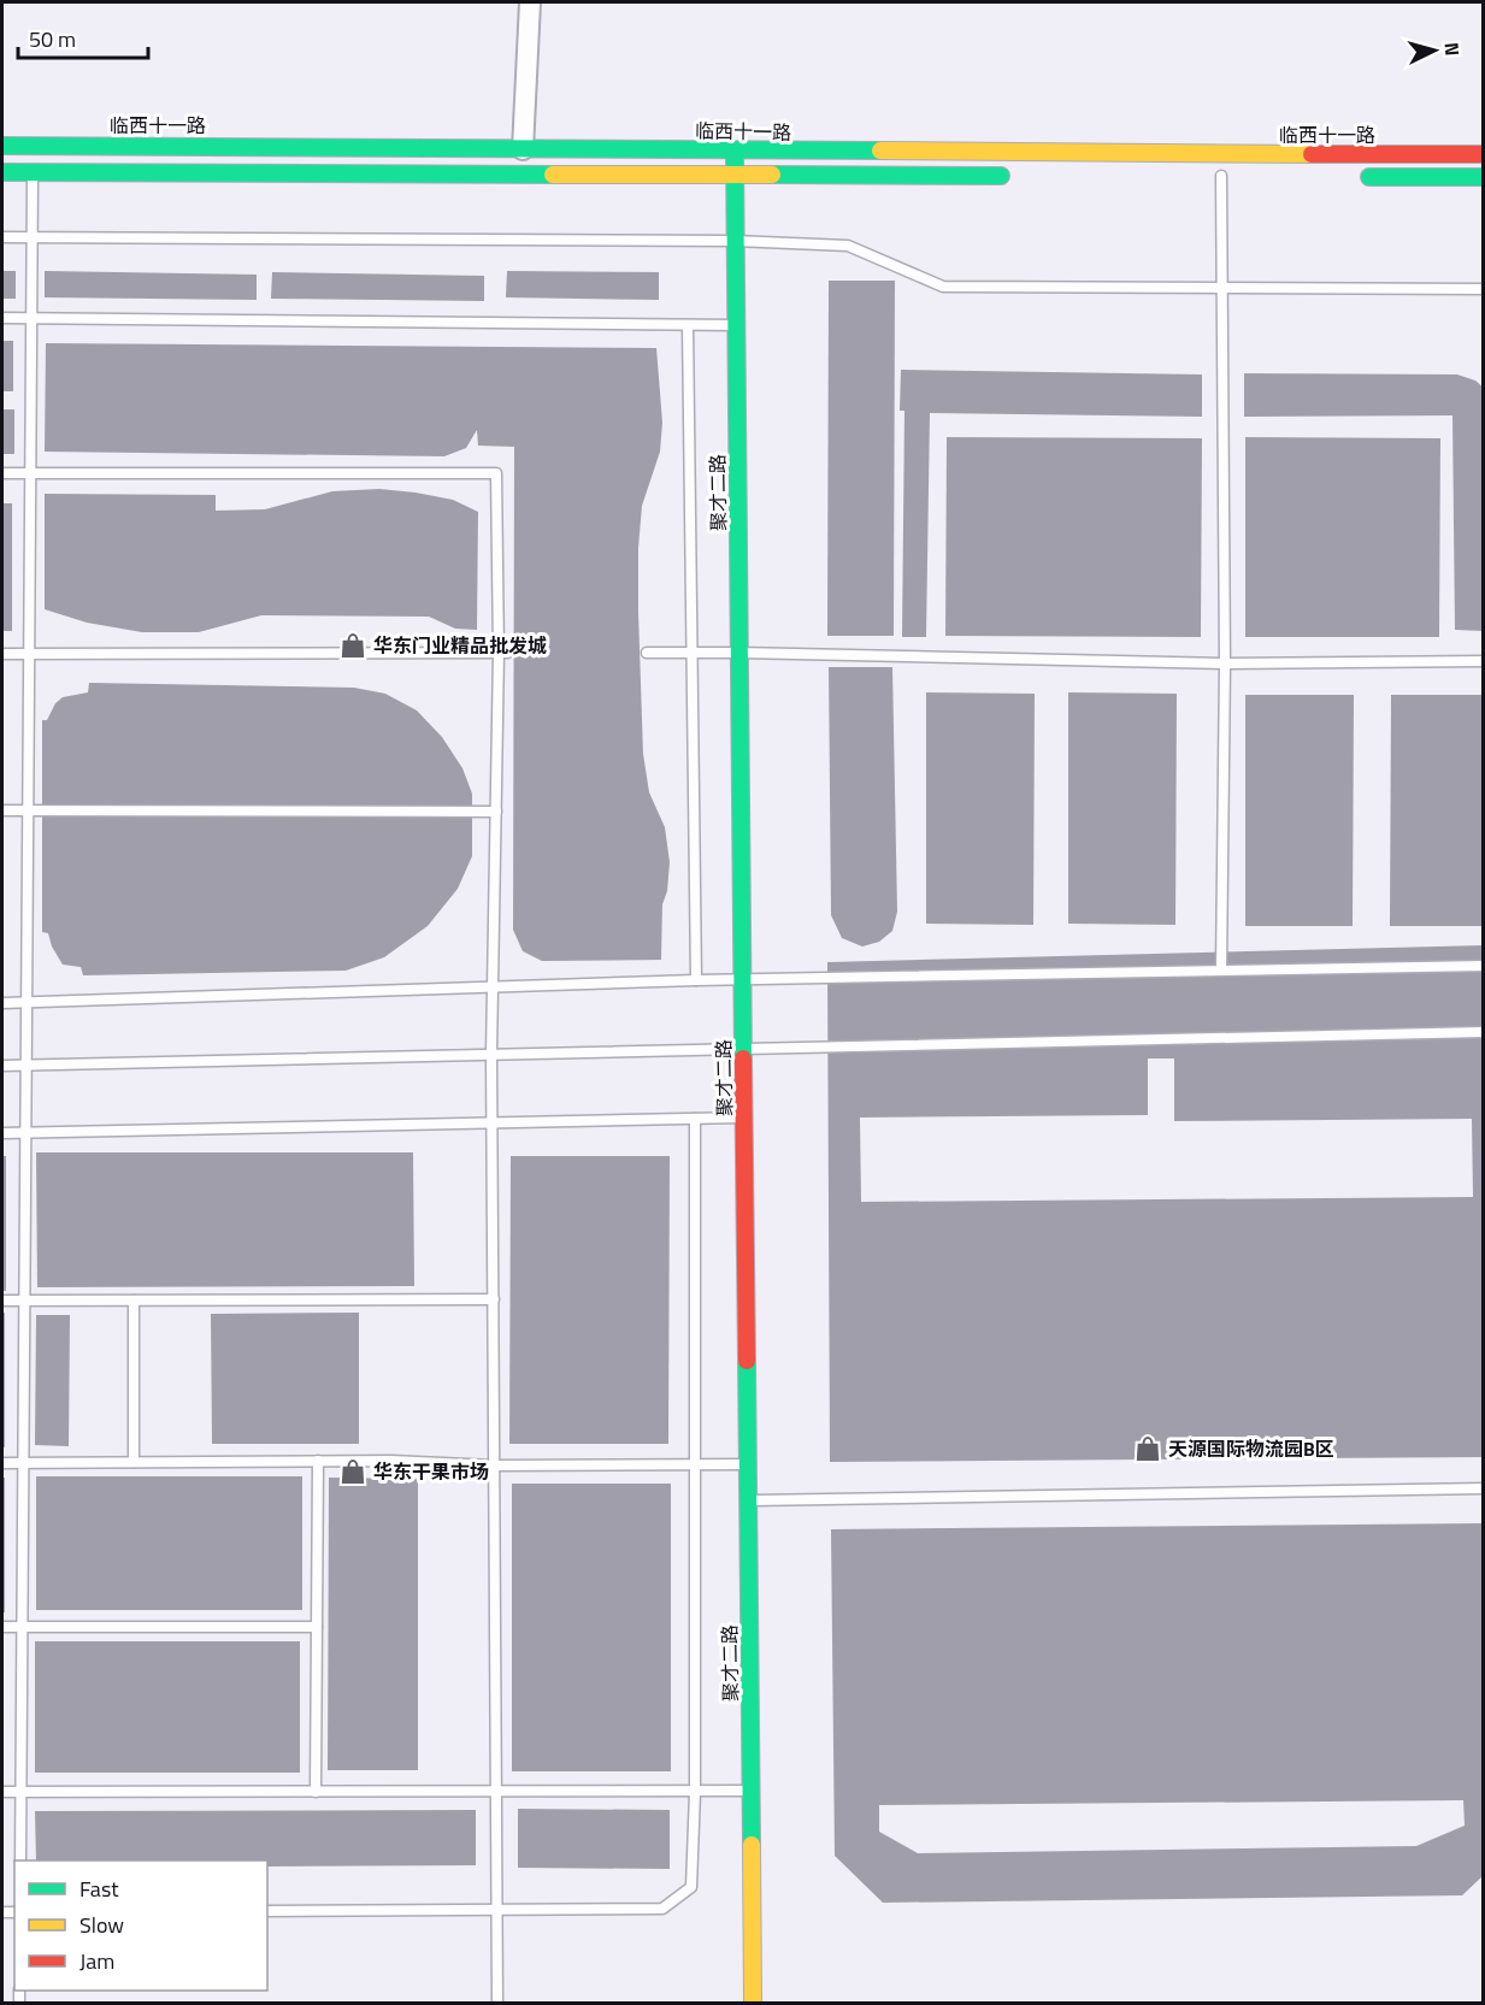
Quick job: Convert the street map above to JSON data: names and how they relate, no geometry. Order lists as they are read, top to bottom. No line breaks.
{"streets":{"main road":["临西十一路","聚才二路"]},"crossings":[["临西十一路","聚才二路"]],"places":{"shop":["华东门业精品批发城","天源国际物流园B区","华东干果市场"]},"legend":["Fast","Slow","Jam"],"scale_bar":"50 m","north":"right"}
